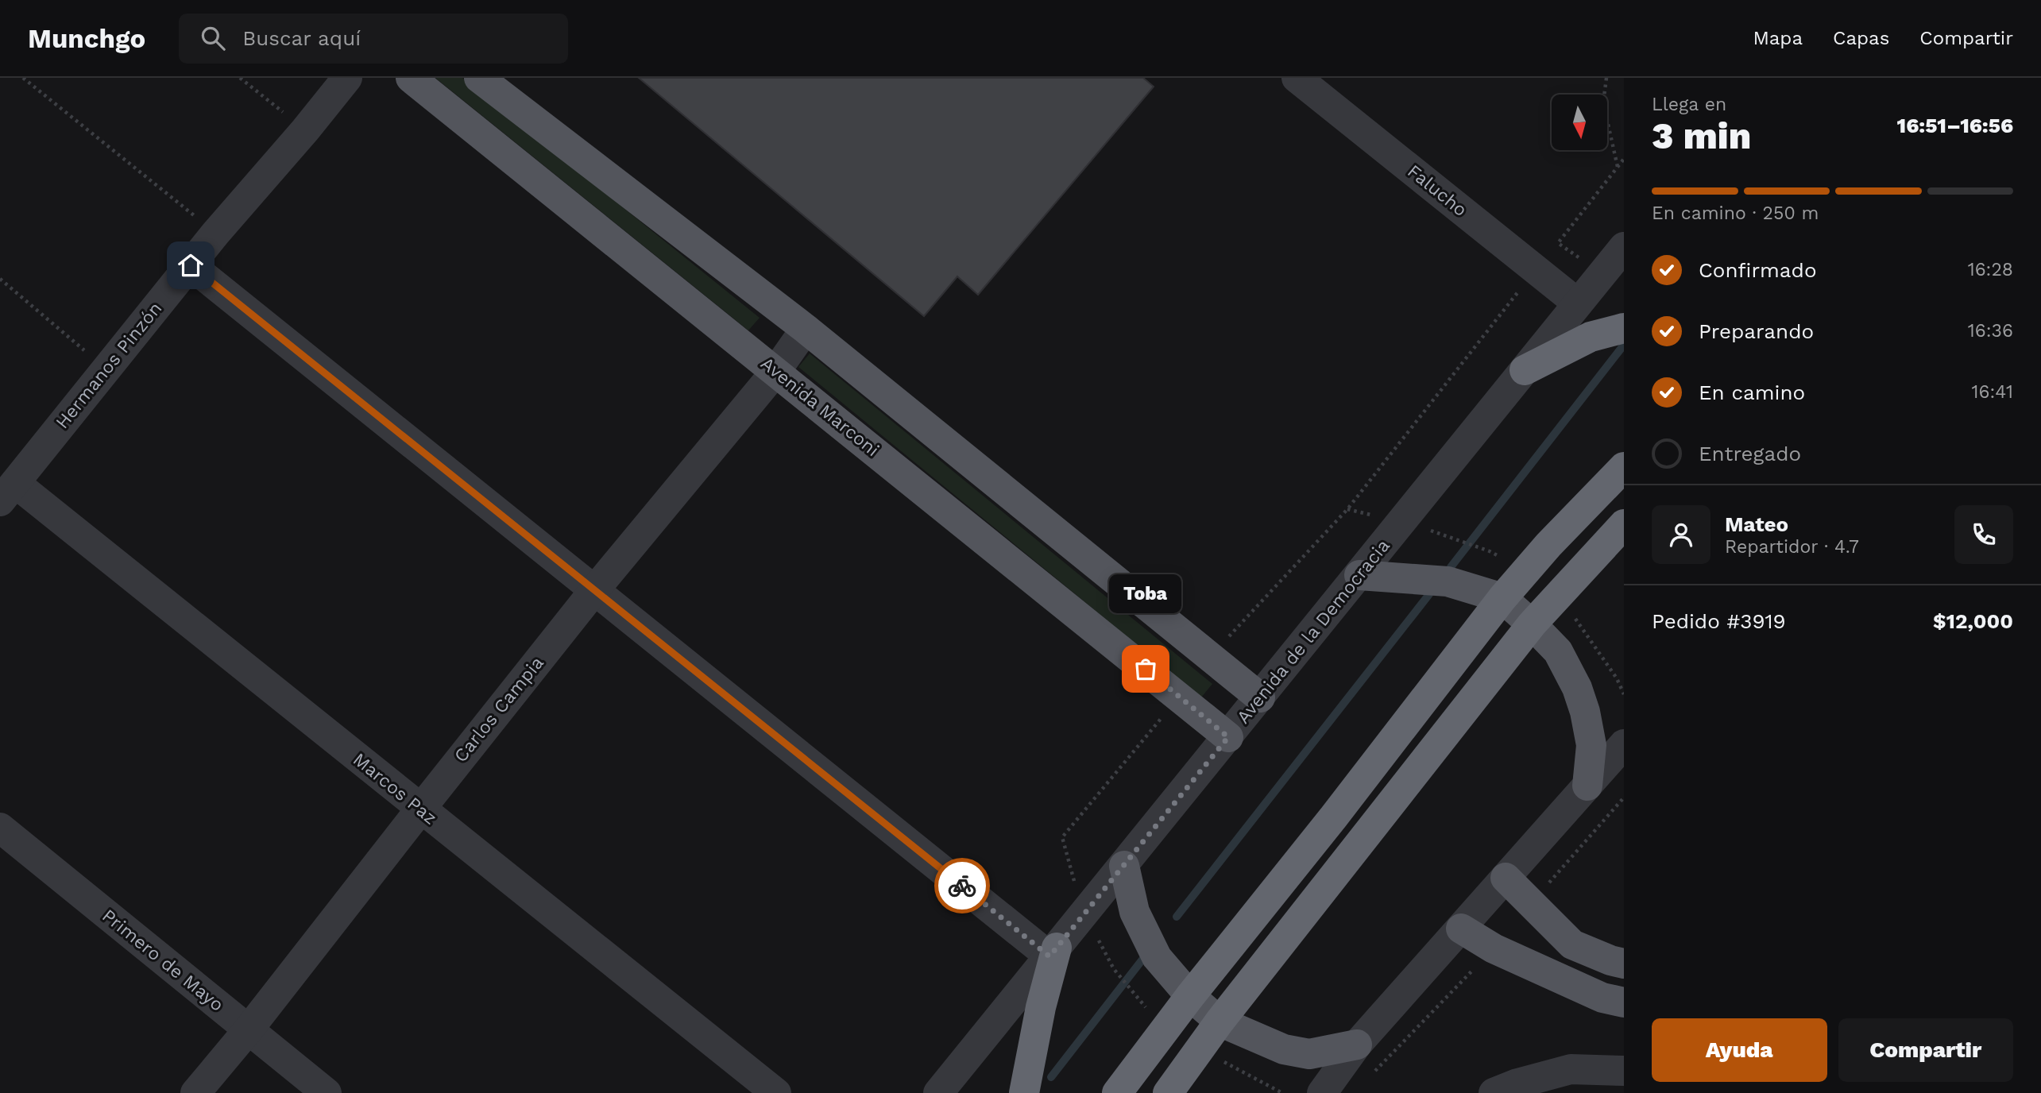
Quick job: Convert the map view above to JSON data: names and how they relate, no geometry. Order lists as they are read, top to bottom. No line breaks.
{"streets":{"main road":["Avenida Marconi"],"street":["Falucho","Hermanos Pinzón","Avenida de la Democracia","Carlos Campia","Marcos Paz","Primero de Mayo"]},"crossings":[["Falucho","Avenida de la Democracia"],["Hermanos Pinzón","Marcos Paz"],["Avenida Marconi","Avenida de la Democracia"],["Avenida Marconi","Carlos Campia"],["Carlos Campia","Marcos Paz"],["Carlos Campia","Primero de Mayo"]],"places":["Toba"],"north":"bottom","page":{"header":"Munchgo","search":"Buscar aquí","nav":["Mapa","Capas","Compartir"],"heading":["3 min","Llega en","16:51–16:56"],"panel":["Mateo","Repartidor · 4.7","Pedido #3919","$12,000"],"bar":"En camino · 250 m","list":[["Confirmado","16:28"],["Preparando","16:36"],["En camino","16:41"],"Entregado"],"bubble":"Toba","buttons":["Ayuda","Compartir"]}}
